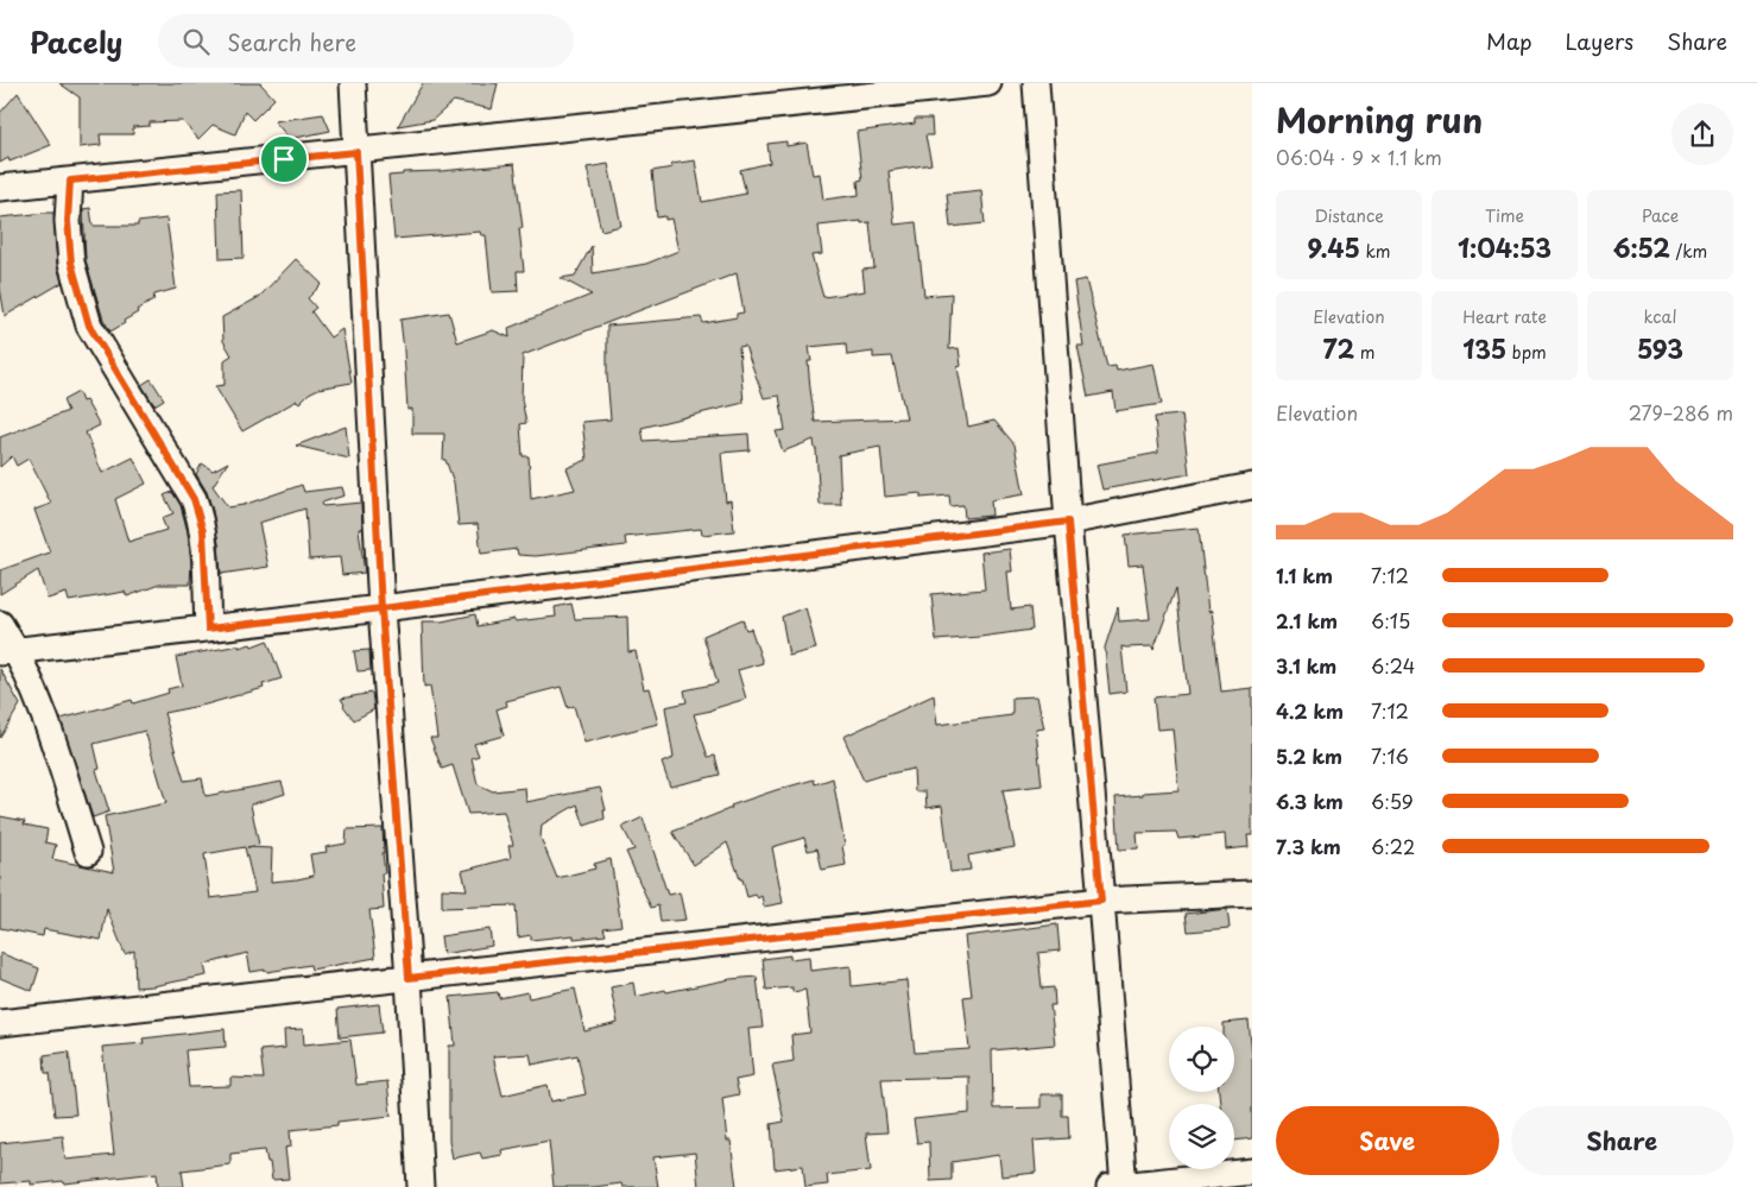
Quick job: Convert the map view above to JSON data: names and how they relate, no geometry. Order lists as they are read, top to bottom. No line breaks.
{"page":{"header":"Pacely","search":"Search here","nav":["Map","Layers","Share"],"heading":["Morning run","06:04 · 9 × 1.1 km"],"stats":[["Distance","9.45 km"],["Time","1:04:53"],["Pace","6:52 /km"],["Elevation","72 m"],["Heart rate","135 bpm"],["kcal","593"]],"chart":["Elevation","279–286 m"],"list":[{"name":"1.1 km","note":"7:12"},{"name":"2.1 km","note":"6:15"},{"name":"3.1 km","note":"6:24"},{"name":"4.2 km","note":"7:12"},{"name":"5.2 km","note":"7:16"},{"name":"6.3 km","note":"6:59"},{"name":"7.3 km","note":"6:22"}],"buttons":["Save","Share"]}}
